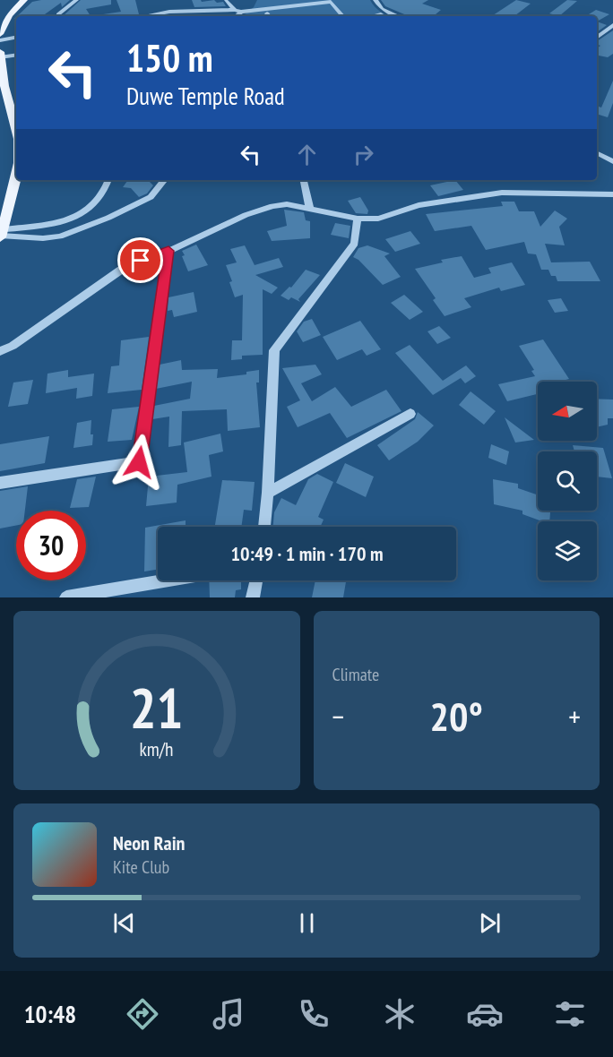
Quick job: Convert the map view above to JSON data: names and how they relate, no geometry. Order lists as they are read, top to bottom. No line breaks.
{"north":"left","page":{"turn":["150 m","Duwe Temple Road"],"limit":"30","trip":"10:49 · 1 min · 170 m","tile":"Climate","heat":["−","20°","+"],"song":["Neon Rain","Kite Club"],"tabs":"10:48","gauge":["21","km/h"]}}
